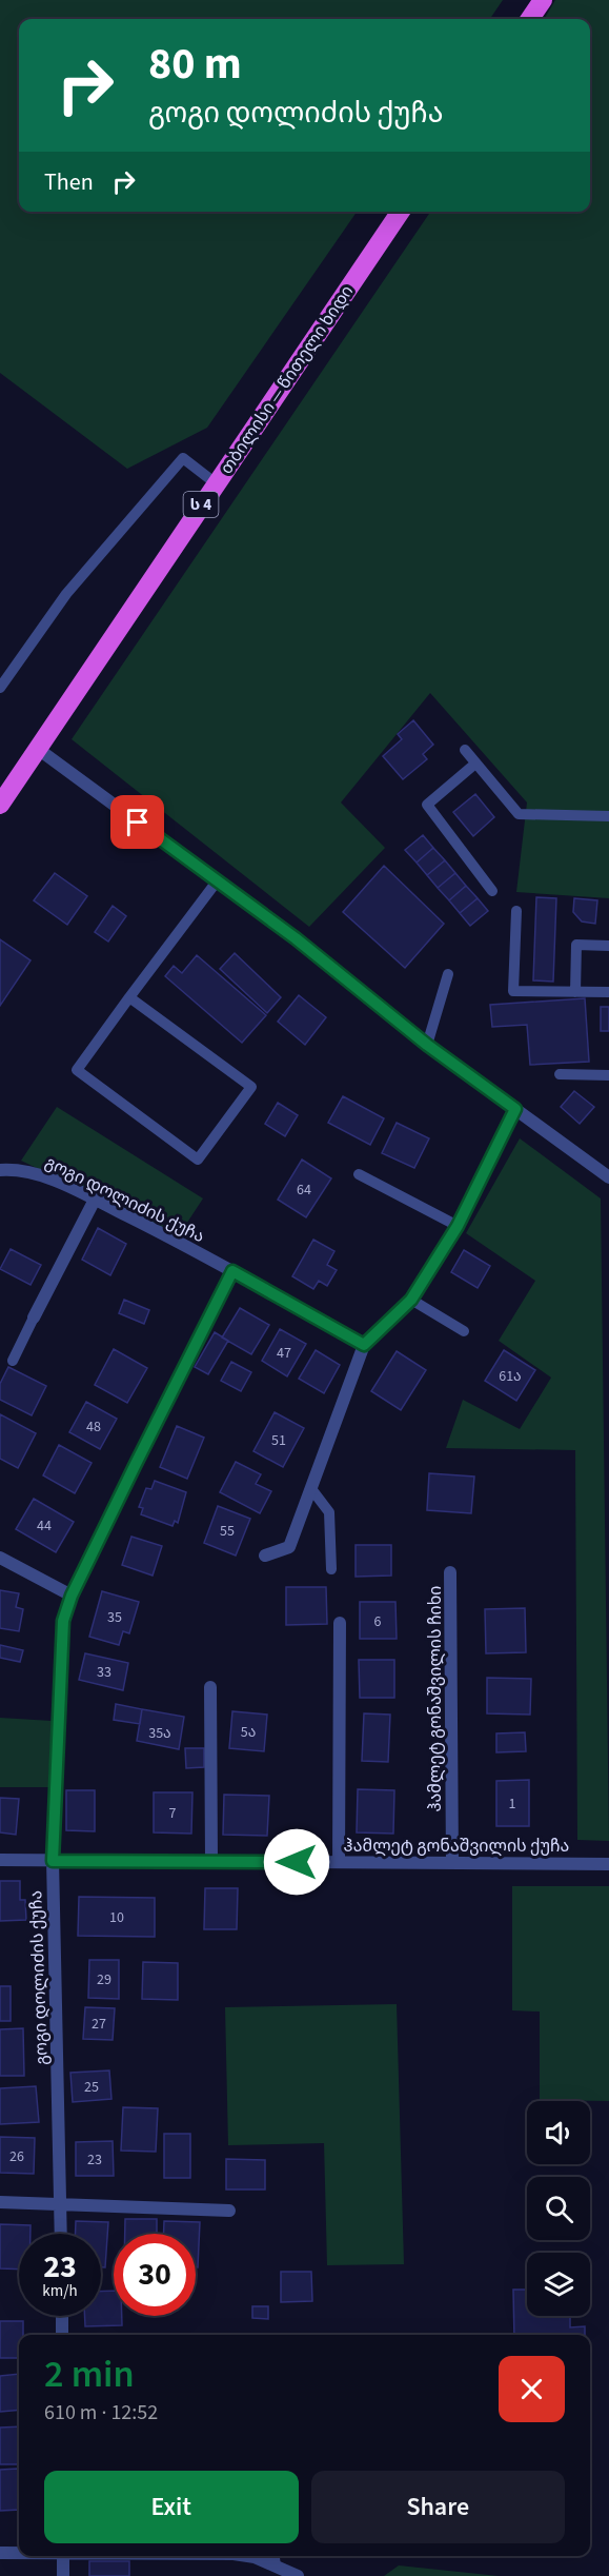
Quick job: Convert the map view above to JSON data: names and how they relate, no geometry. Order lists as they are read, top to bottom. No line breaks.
{"streets":{"highway":["თბილისი — წითელი ხიდი","ს 4"],"street":["გოგი დოლიძის ქუჩა","ჰამლეტ გონაშვილის ჩიხი","ჰამლეტ გონაშვილის ქუჩა"]},"crossings":[["გოგი დოლიძის ქუჩა","ჰამლეტ გონაშვილის ქუჩა"],["ჰამლეტ გონაშვილის ჩიხი","ჰამლეტ გონაშვილის ქუჩა"]],"house_numbers":["64","47","61ა","48","51","44","55","35","6","33","5ა","35ა","1","7","10","29","27","25","26","23"],"page":{"turn":["80 m","გოგი დოლიძის ქუჩა"],"then":"Then","speed":"23 km/h","limit":"30","heading":["2 min","610 m · 12:52"],"buttons":["Exit","Share"]}}
